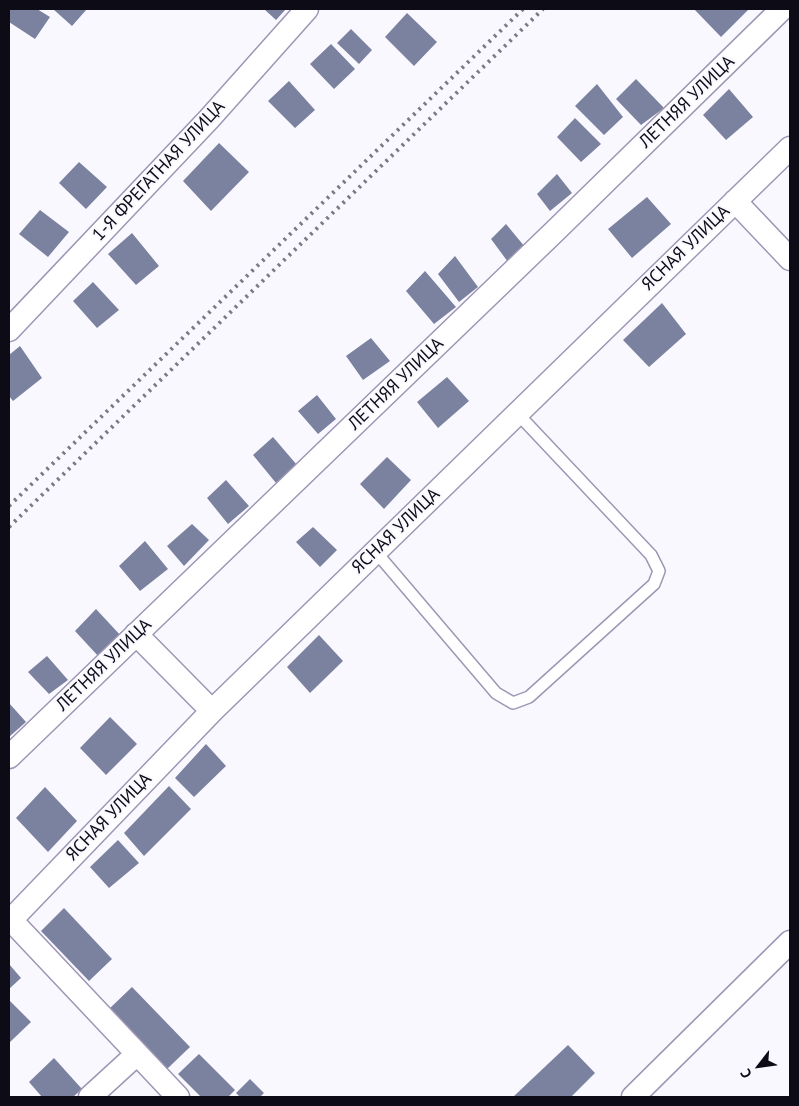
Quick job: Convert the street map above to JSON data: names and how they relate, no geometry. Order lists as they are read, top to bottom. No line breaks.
{"streets":{"street":["ЛЕТНЯЯ УЛИЦА","1-Я ФРЕГАТНАЯ УЛИЦА","ЯСНАЯ УЛИЦА"]},"north":"bottom left"}
